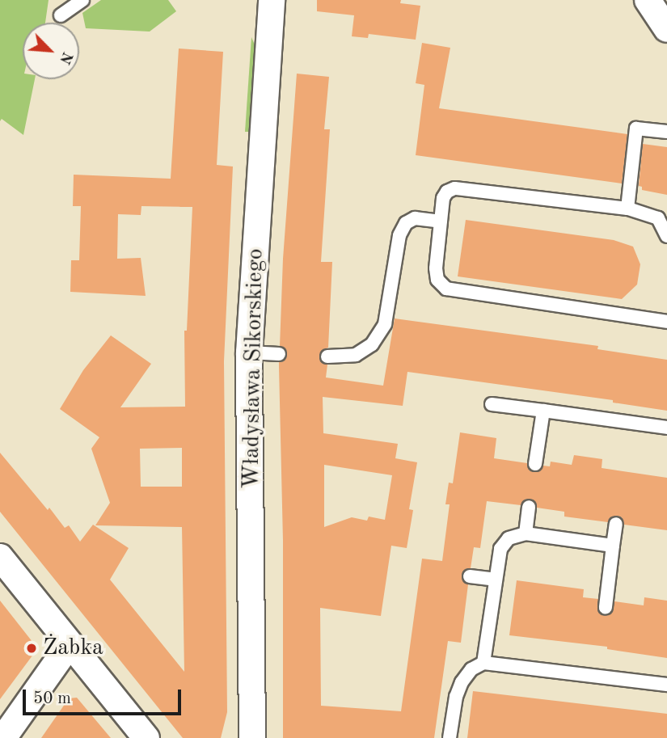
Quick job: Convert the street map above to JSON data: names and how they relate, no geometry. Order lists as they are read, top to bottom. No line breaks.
{"streets":{"street":["Władysława Sikorskiego"]},"places":["Żabka"],"scale_bar":"50 m","north":"bottom right"}
